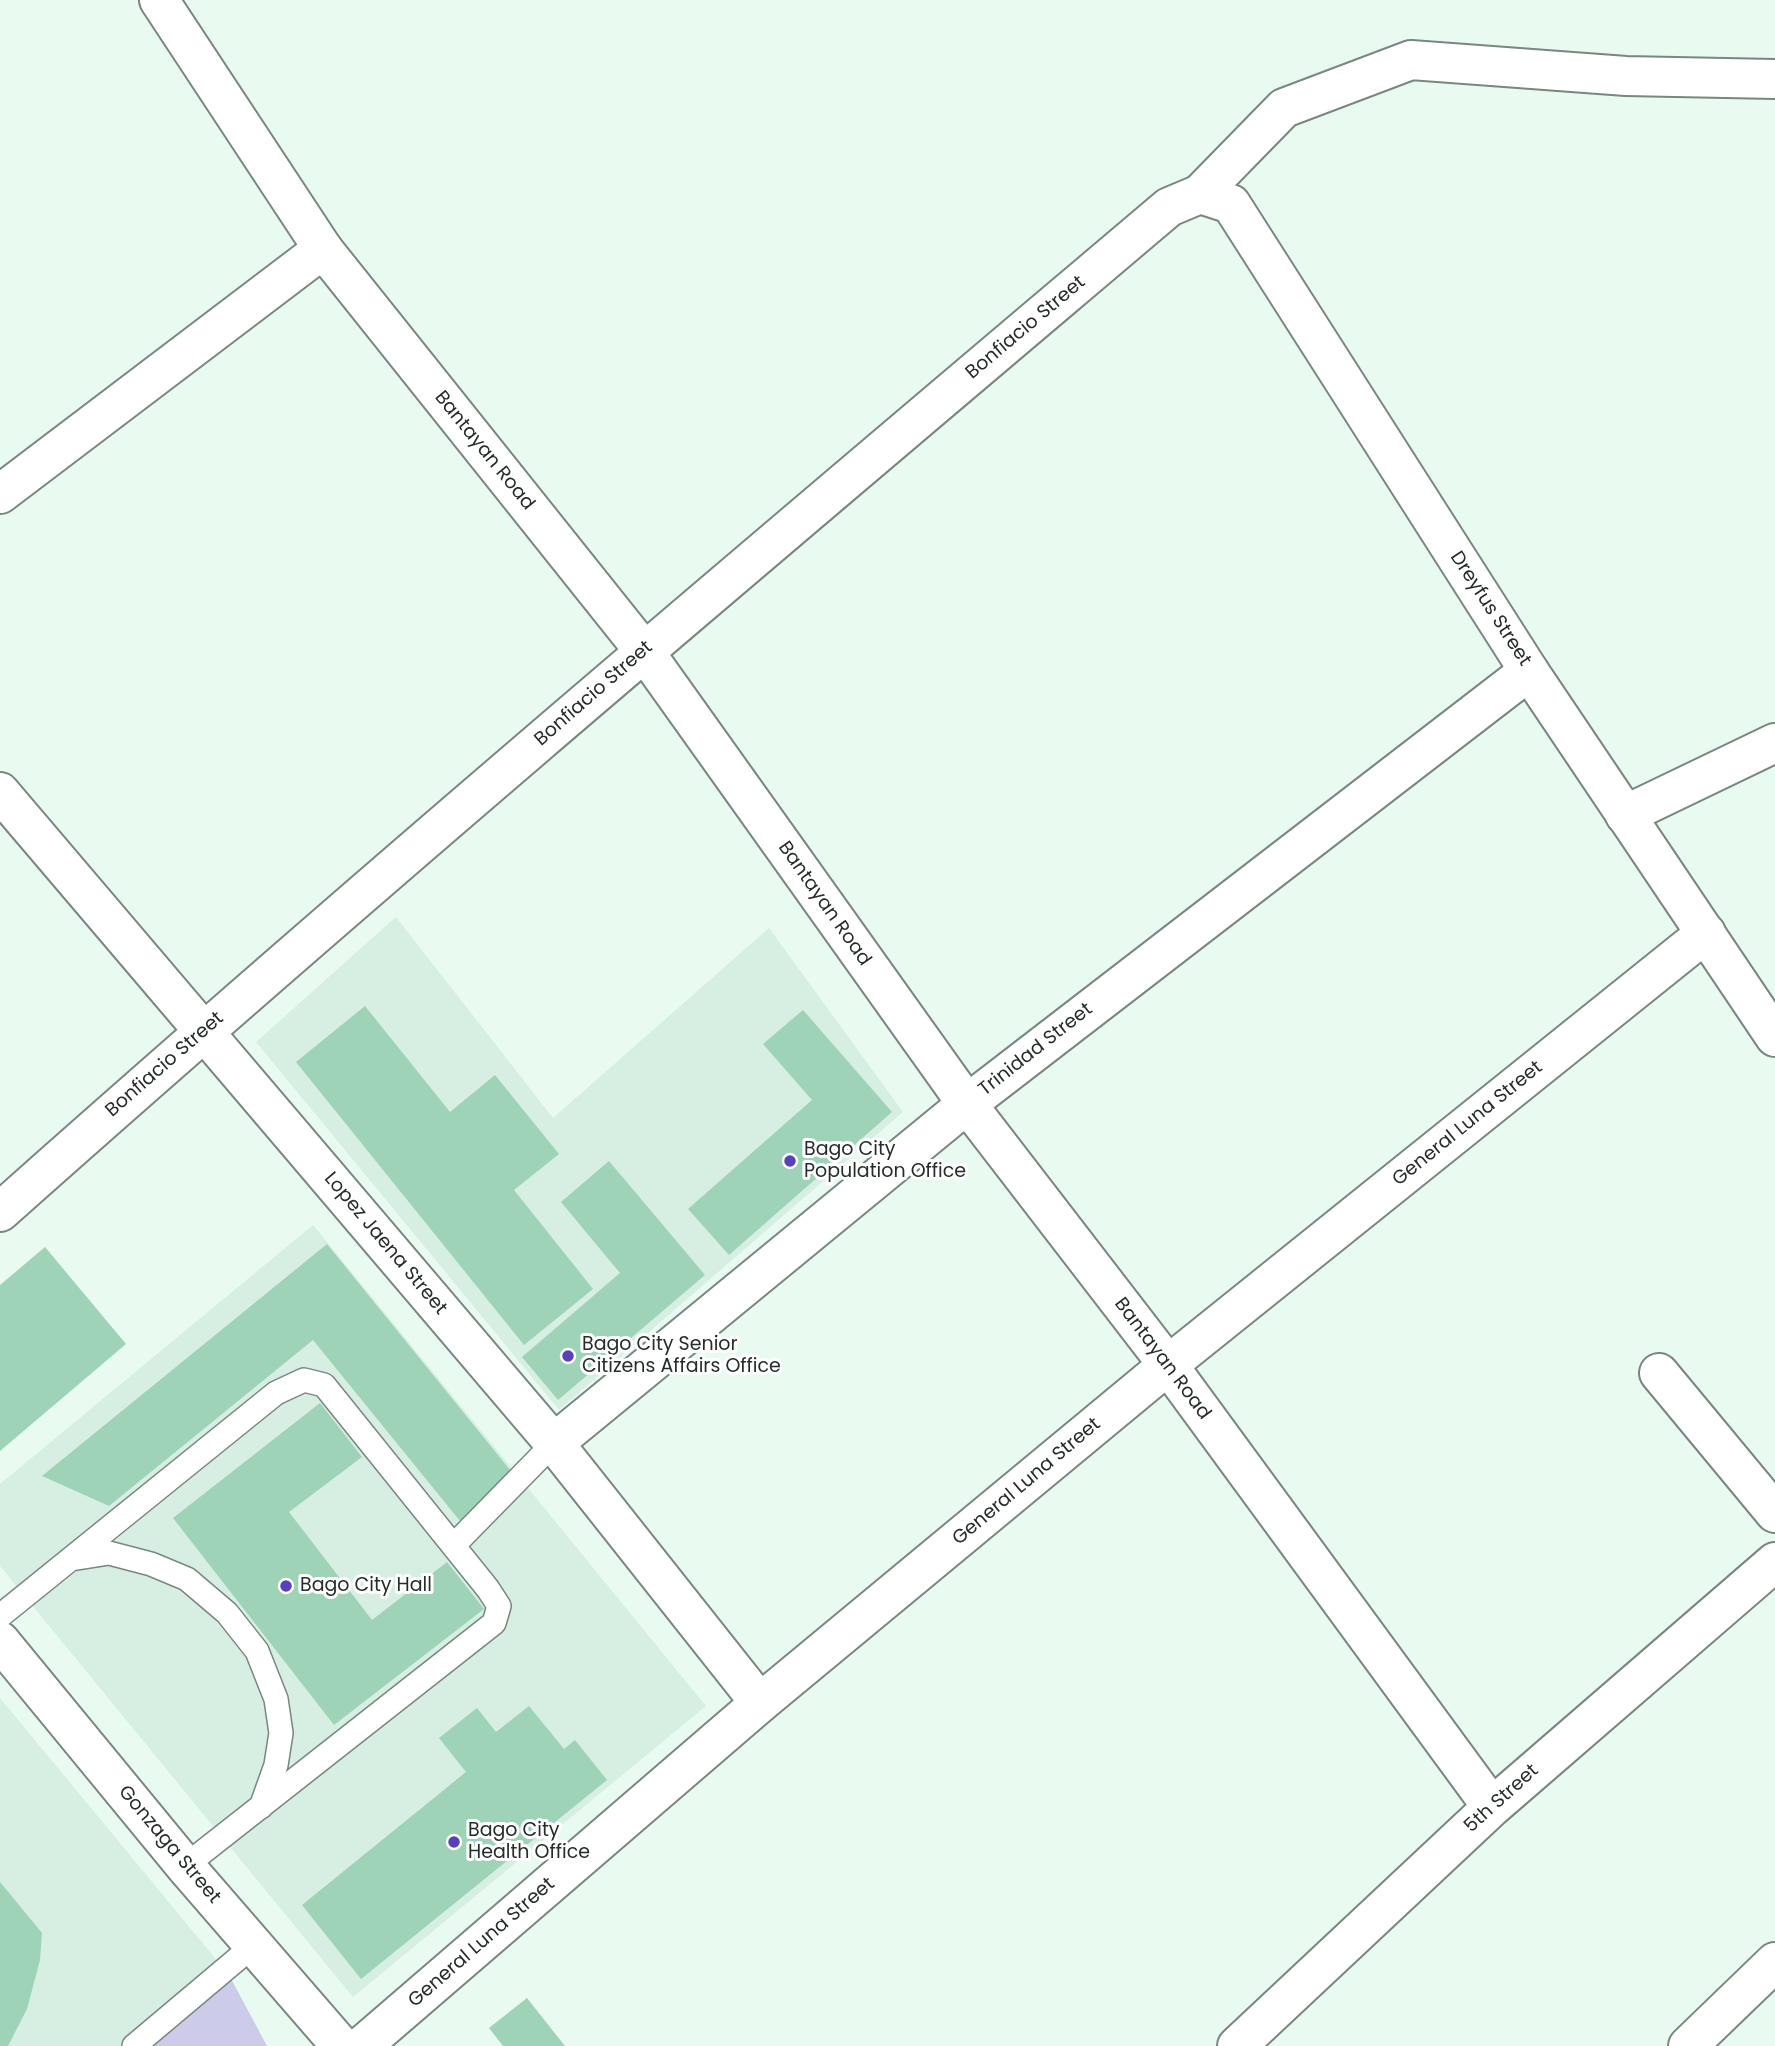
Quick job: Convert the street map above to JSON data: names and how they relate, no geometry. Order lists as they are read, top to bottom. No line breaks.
{"streets":{"street":["Bonfiacio Street","Bantayan Road","Dreyfus Street","Trinidad Street","General Luna Street","Lopez Jaena Street","5th Street","Gonzaga Street"]},"crossings":[["Bonfiacio Street","Bantayan Road"],["Bonfiacio Street","Dreyfus Street"],["Bonfiacio Street","Lopez Jaena Street"],["Bantayan Road","Trinidad Street"],["Bantayan Road","General Luna Street"],["Bantayan Road","5th Street"],["Dreyfus Street","Trinidad Street"],["Dreyfus Street","General Luna Street"],["Trinidad Street","Lopez Jaena Street"],["General Luna Street","Lopez Jaena Street"]],"places":["Bago City Population Office","Bago City Senior Citizens Affairs Office","Bago City Hall","Bago City Health Office"]}
